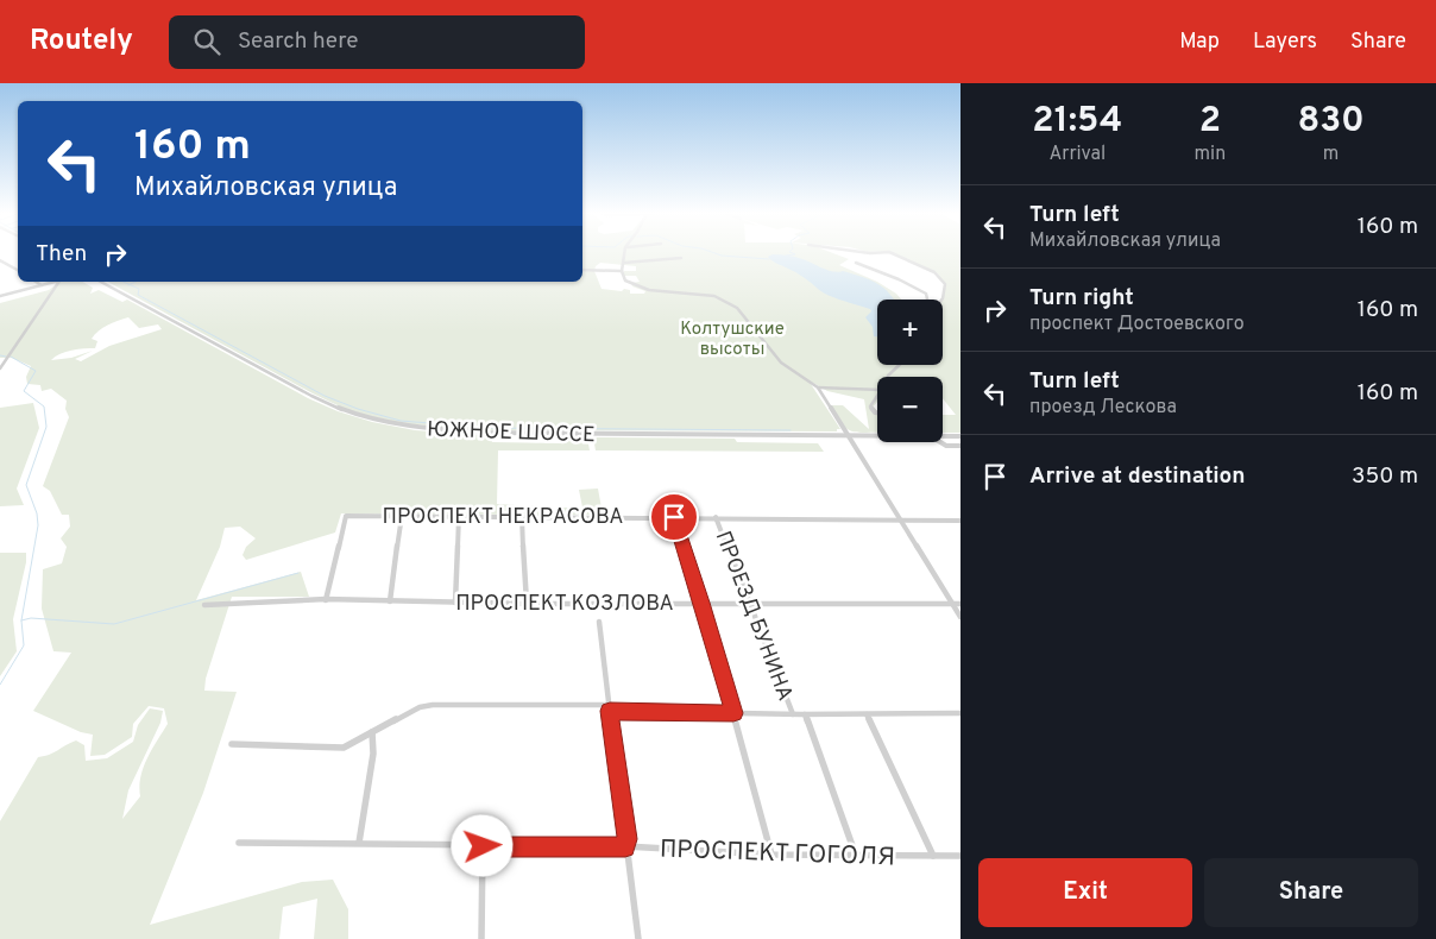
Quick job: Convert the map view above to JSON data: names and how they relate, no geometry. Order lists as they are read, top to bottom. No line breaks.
{"streets":{"street":["ЮЖНОЕ ШОССЕ","ПРОСПЕКТ НЕКРАСОВА","ПРОСПЕКТ КОЗЛОВА","ПРОЕЗД БУНИНА","ПРОСПЕКТ ГОГОЛЯ"]},"crossings":[["ПРОСПЕКТ НЕКРАСОВА","ПРОСПЕКТ КОЗЛОВА"],["ПРОСПЕКТ НЕКРАСОВА","ПРОЕЗД БУНИНА"],["ПРОСПЕКТ КОЗЛОВА","ПРОЕЗД БУНИНА"],["ПРОЕЗД БУНИНА","ПРОСПЕКТ ГОГОЛЯ"]],"parks":["Колтушские высоты"],"page":{"header":"Routely","search":"Search here","nav":["Map","Layers","Share"],"eta":["21:54","Arrival","2","min","830","m"],"turn":["160 m","Михайловская улица"],"list":[{"name":"Turn left","note":"Михайловская улица","value":"160 m"},{"name":"Turn right","note":"проспект Достоевского","value":"160 m"},{"name":"Turn left","note":"проезд Лескова","value":"160 m"},{"name":"Arrive at destination","value":"350 m"}],"then":"Then","map_buttons":["+","−"],"buttons":["Exit","Share"]}}
